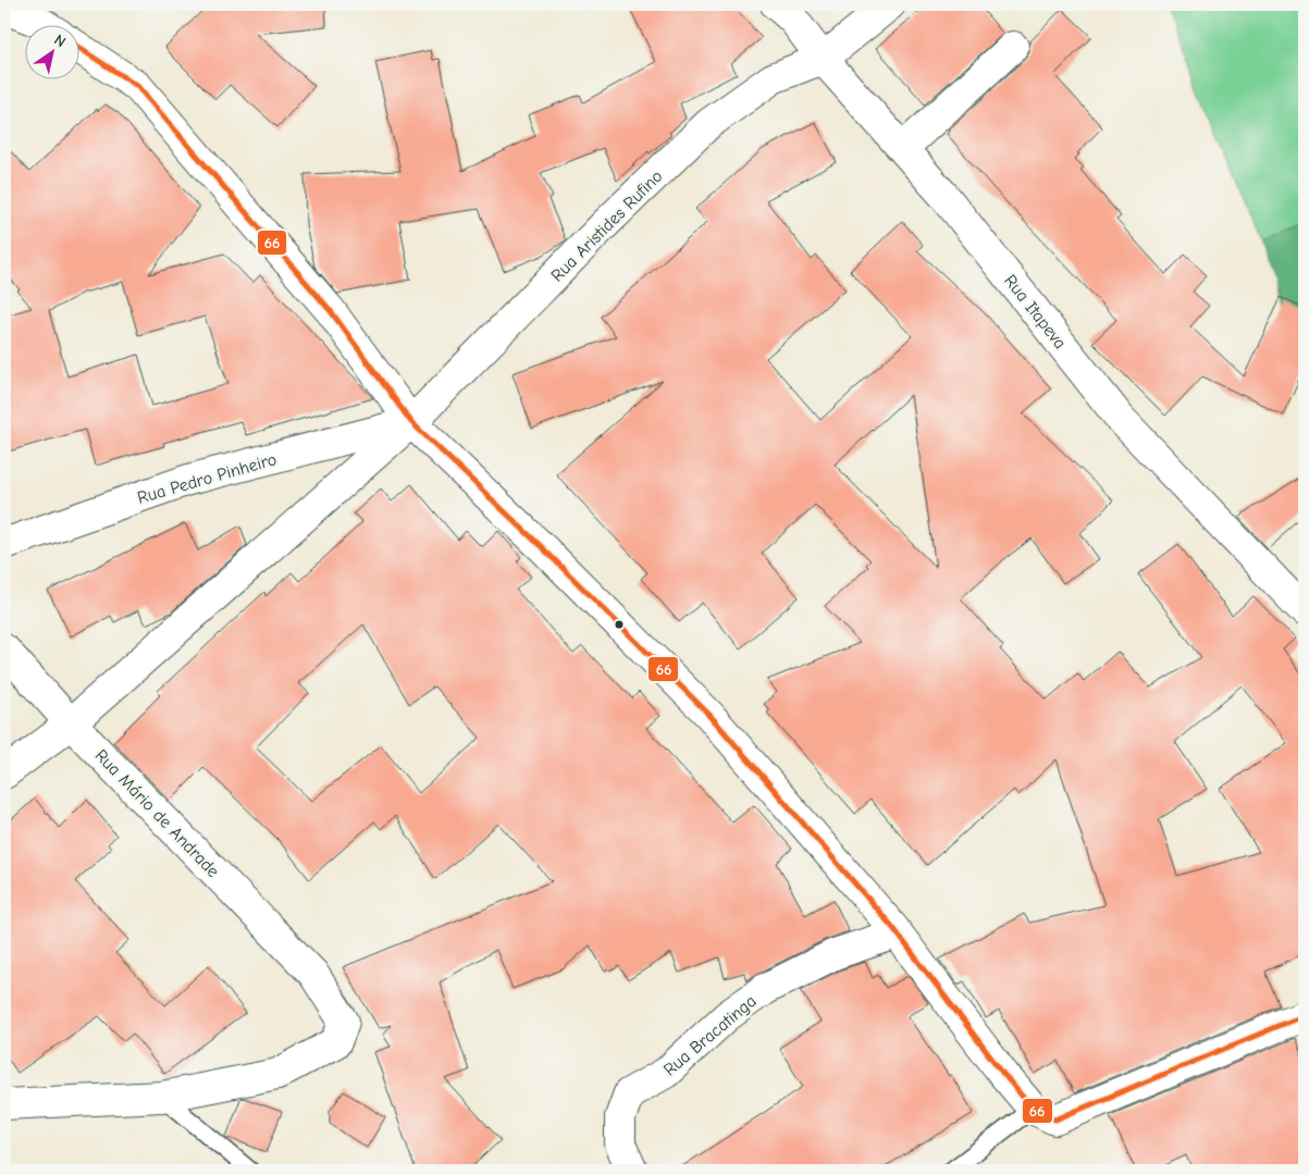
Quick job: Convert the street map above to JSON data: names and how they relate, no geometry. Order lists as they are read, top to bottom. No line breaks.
{"streets":{"street":["Rua Aristides Rufino","Rua Itapeva","Rua Pedro Pinheiro","Rua Mário de Andrade","Rua Bracatinga"]},"crossings":[["Rua Aristides Rufino","Rua Itapeva"],["Rua Aristides Rufino","Rua Pedro Pinheiro"],["Rua Aristides Rufino","Rua Mário de Andrade"]],"lines":["transit line 66"],"north":"top right"}
